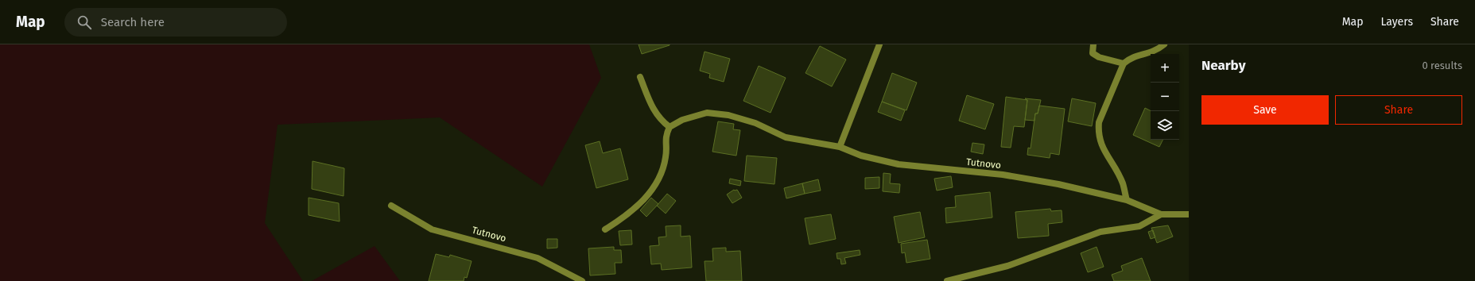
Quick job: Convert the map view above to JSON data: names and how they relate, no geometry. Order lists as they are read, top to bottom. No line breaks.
{"streets":{"street":["Tutnovo"]},"page":{"header":"Map","search":"Search here","nav":["Map","Layers","Share"],"heading":["Nearby","0 results"],"map_buttons":["+","−"],"buttons":["Save","Share"]}}
